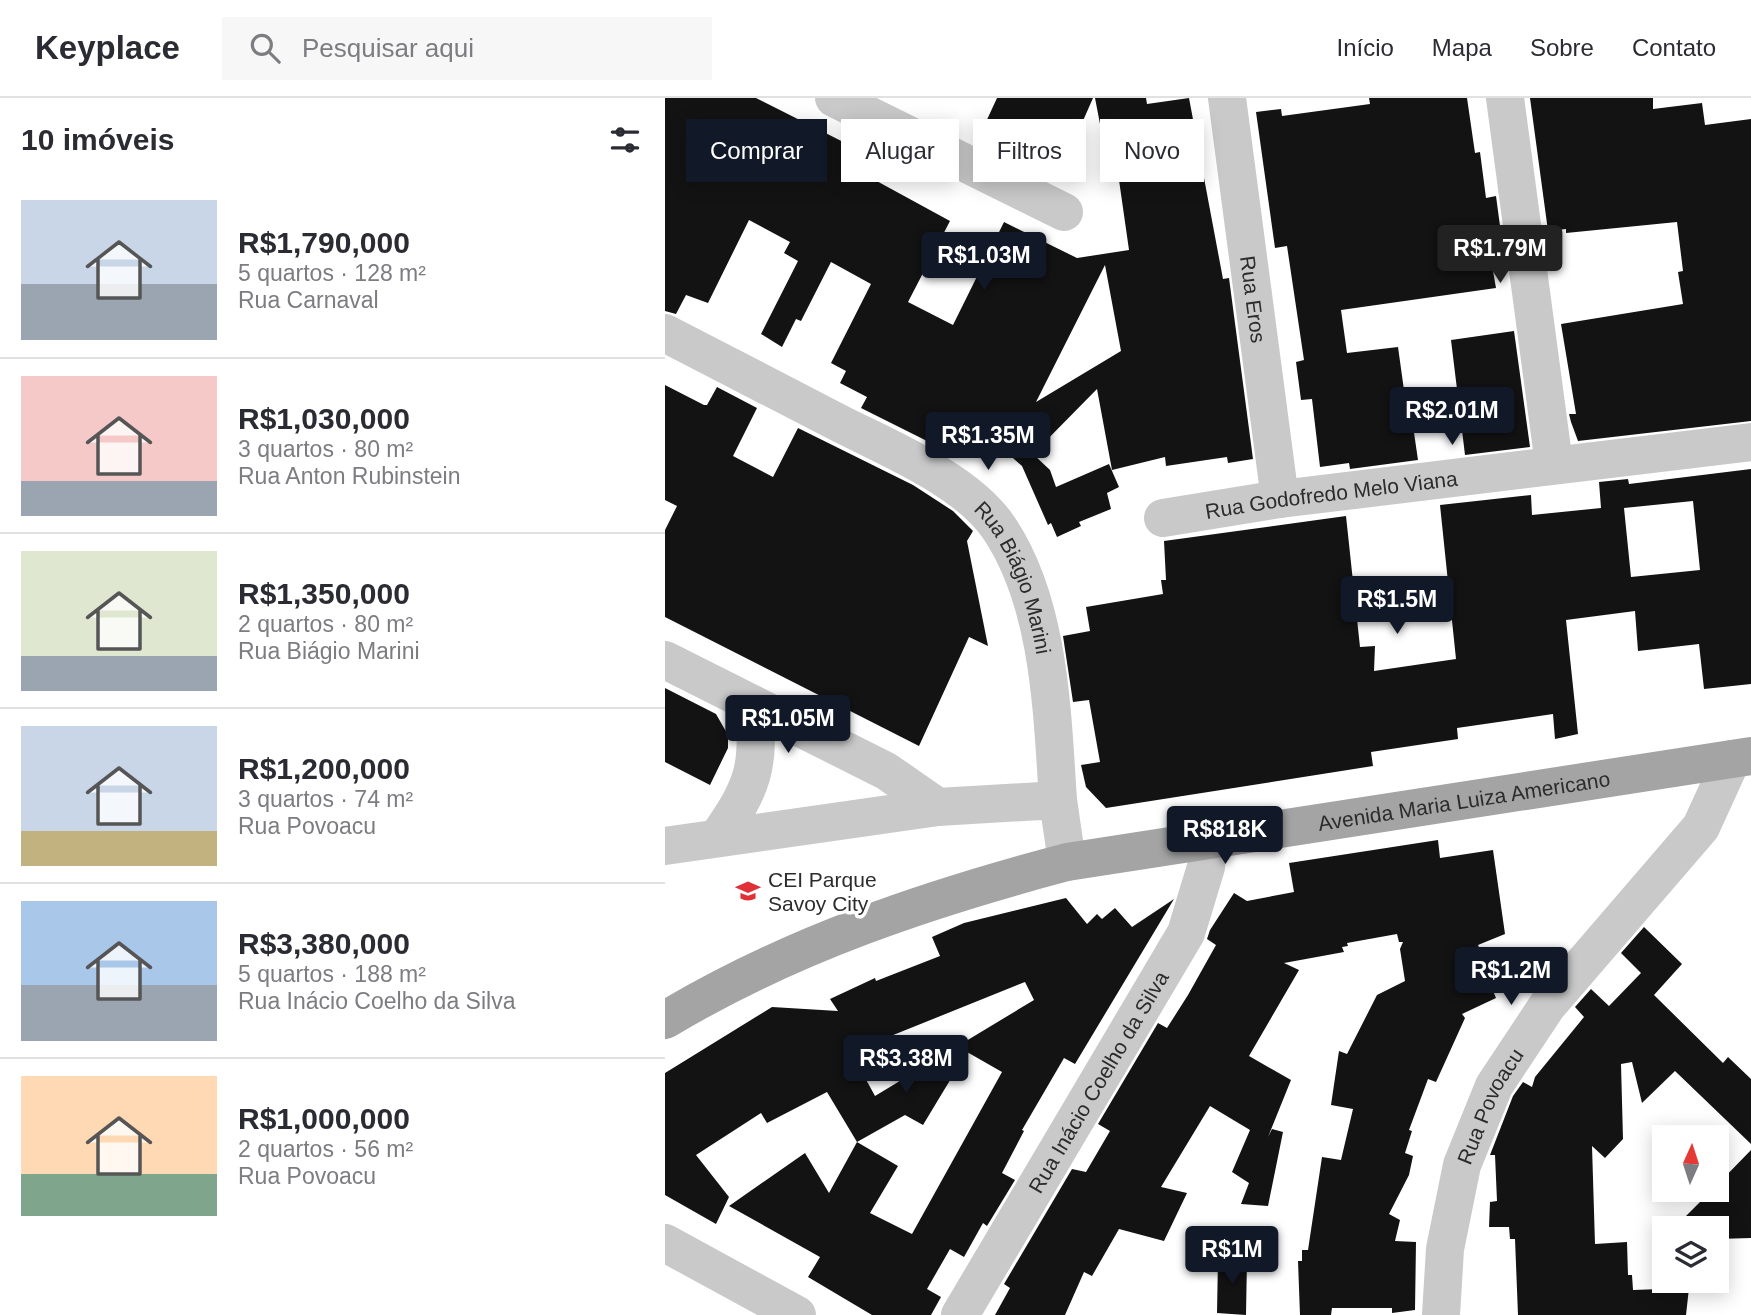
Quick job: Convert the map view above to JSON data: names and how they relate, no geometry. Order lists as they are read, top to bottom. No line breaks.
{"streets":{"main road":["Avenida Maria Luiza Americano"],"street":["Rua Eros","Rua Godofredo Melo Viana","Rua Biágio Marini","Rua Inácio Coelho da Silva","Rua Povoacu"]},"crossings":[["Rua Eros","Rua Godofredo Melo Viana"],["Rua Biágio Marini","Avenida Maria Luiza Americano"],["Avenida Maria Luiza Americano","Rua Inácio Coelho da Silva"],["Avenida Maria Luiza Americano","Rua Povoacu"]],"places":{"school or university":["CEI Parque Savoy City"]},"north":"top","page":{"header":"Keyplace","search":"Pesquisar aqui","nav":["Início","Mapa","Sobre","Contato"],"heading":"10 imóveis","chip":["Comprar","Alugar","Filtros","Novo"],"list":[{"name":"R$1,790,000","note":"5 quartos · 128 m² · Rua Carnaval"},{"name":"R$1,030,000","note":"3 quartos · 80 m² · Rua Anton Rubinstein"},{"name":"R$1,350,000","note":"2 quartos · 80 m² · Rua Biágio Marini"},{"name":"R$1,200,000","note":"3 quartos · 74 m² · Rua Povoacu"},{"name":"R$3,380,000","note":"5 quartos · 188 m² · Rua Inácio Coelho da Silva"},{"name":"R$1,000,000","note":"2 quartos · 56 m² · Rua Povoacu"}],"price":["R$1.79M","R$1.03M","R$2.01M","R$1.35M","R$1.5M","R$1.05M","R$818K","R$1.2M","R$3.38M","R$1M"]}}
